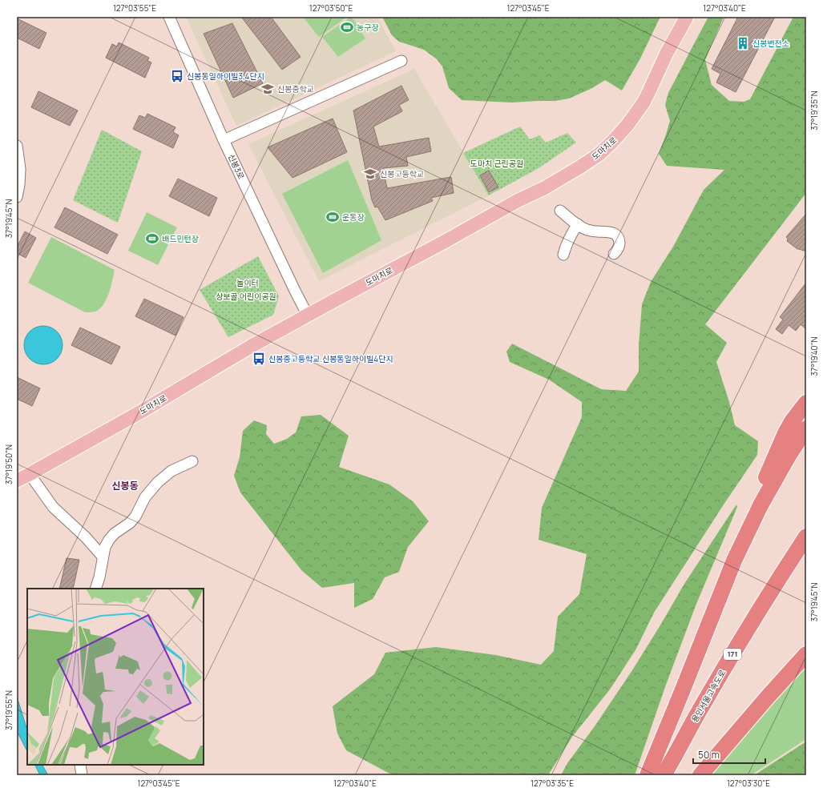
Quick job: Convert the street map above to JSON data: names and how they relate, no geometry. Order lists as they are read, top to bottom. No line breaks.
{"streets":{"highway":["171","용인서울고속도로"],"main road":["도마치로"],"street":["신봉3로"]},"crossings":[["도마치로","신봉3로"]],"districts":["신봉동"],"parks":["도마치 근린공원","놀이터","상보골 어린이공원"],"places":{"sports":["농구장","운동장","배드민턴장"],"building":["신봉변전소"],"bus stop":["신봉동일하이빌3,4단지","신봉중고등학교.신봉동일하이빌4단지"],"school or university":["신봉중학교","신봉고등학교"]},"scale_bar":"50 m","coordinates":["127°03'55\"E","127°03'50\"E","127°03'45\"E","127°03'40\"E","37°19'35\"N","37°19'45\"N","37°19'40\"N","37°19'50\"N","37°19'55\"N","127°03'35\"E","127°03'30\"E"]}
